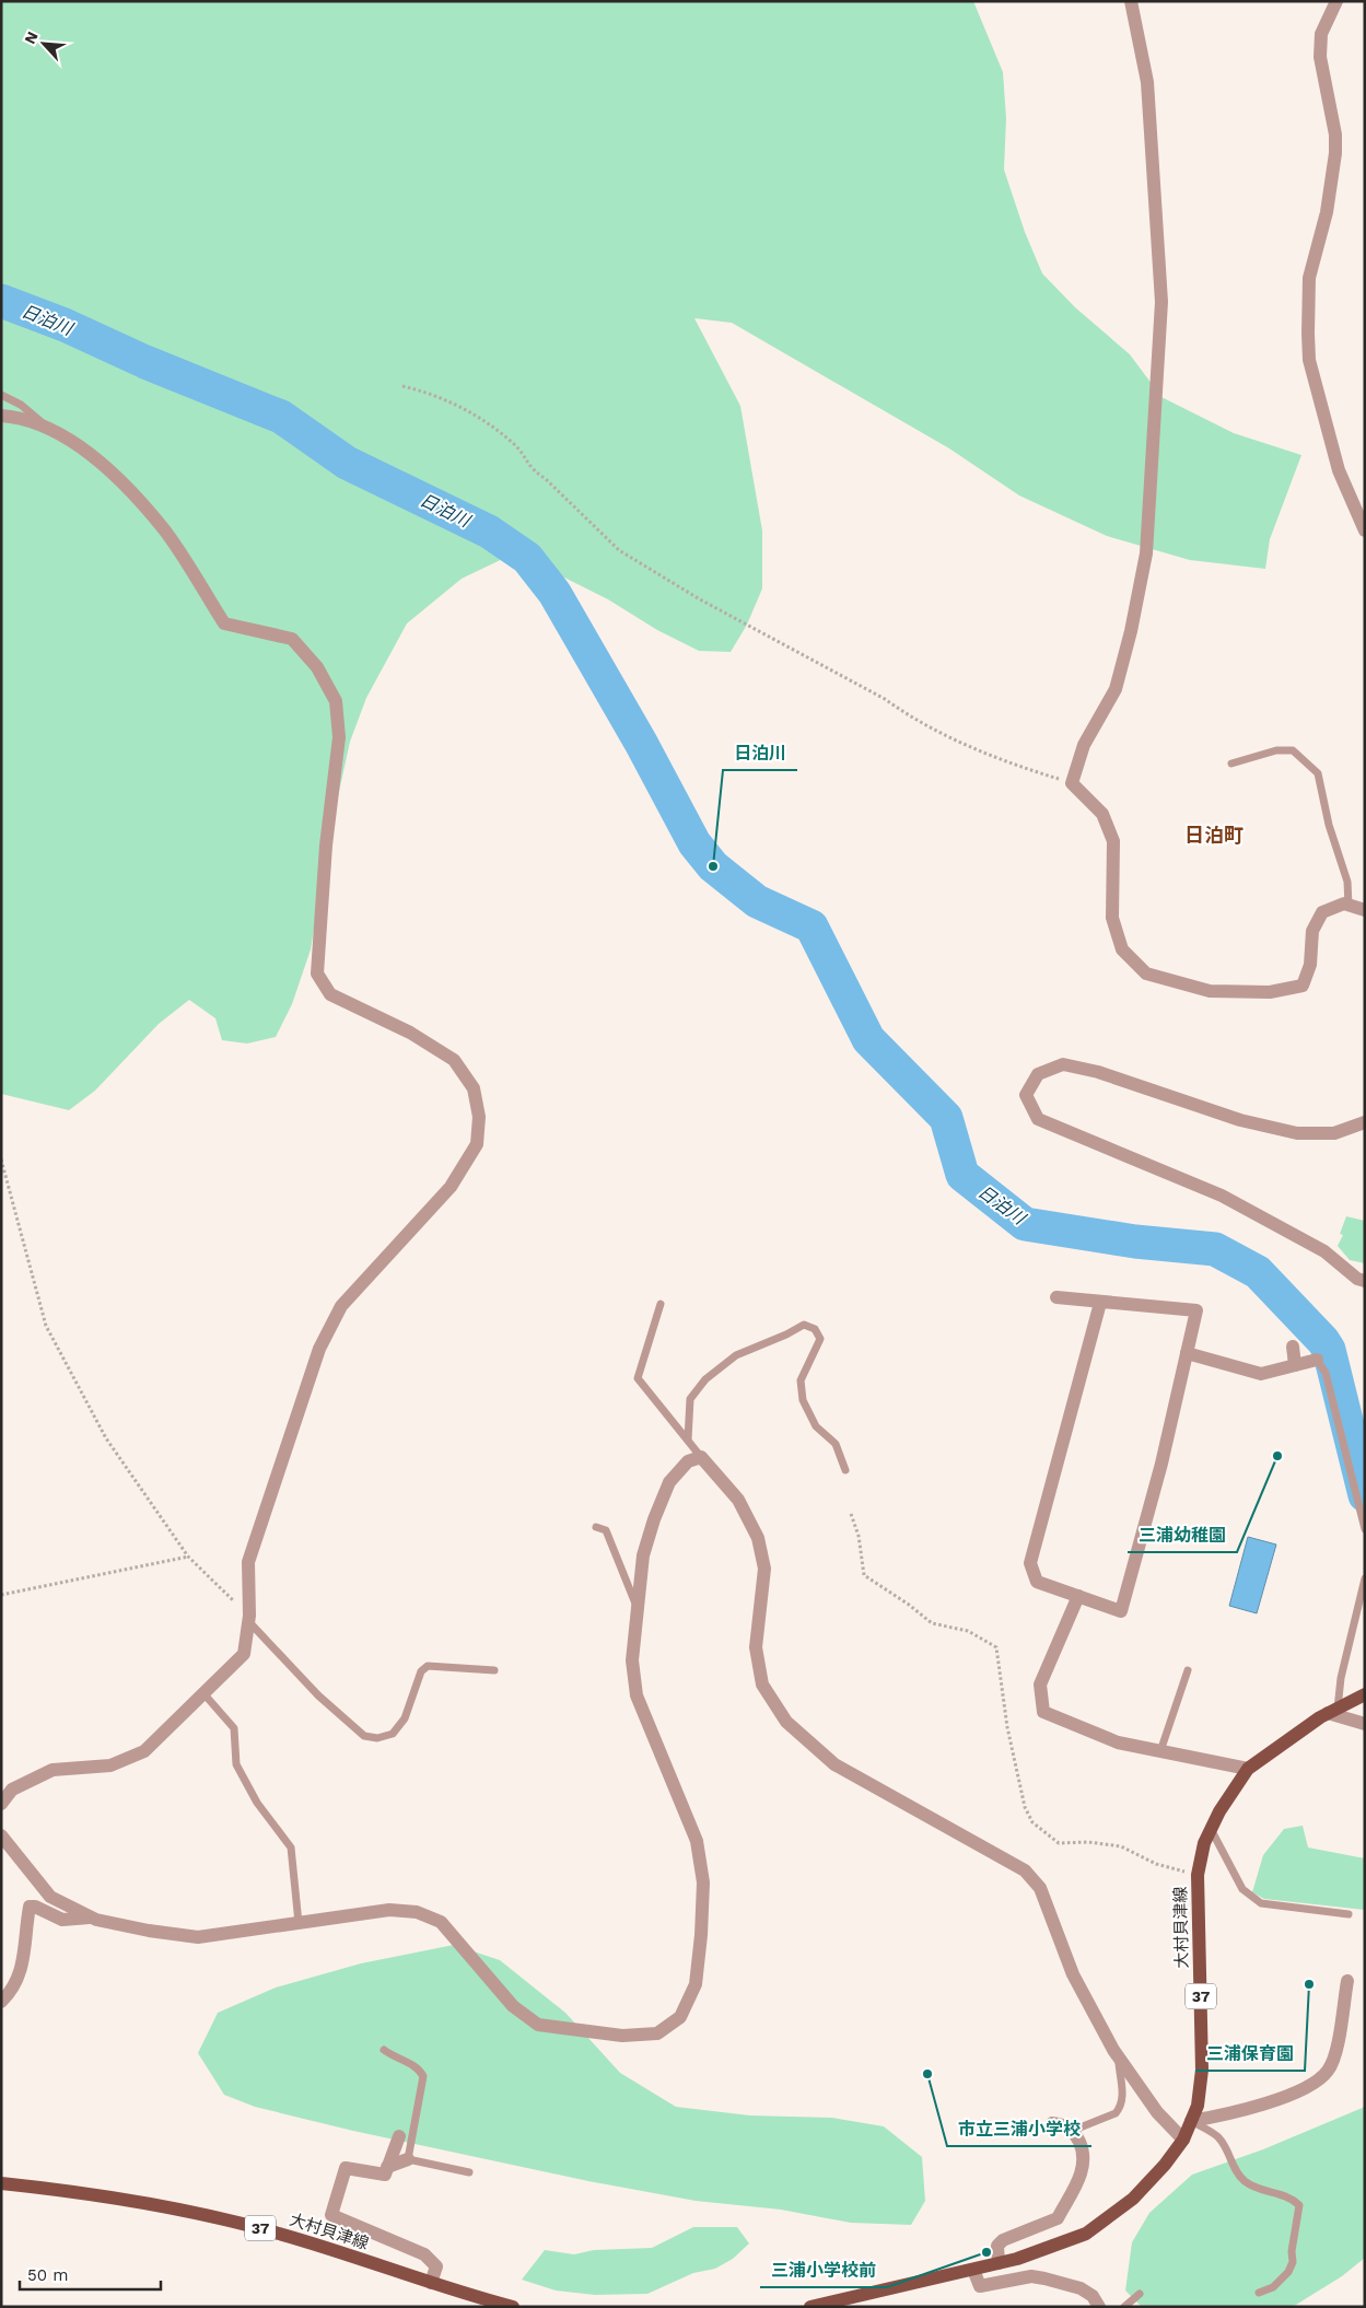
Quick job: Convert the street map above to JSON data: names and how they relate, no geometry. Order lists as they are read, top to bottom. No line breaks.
{"streets":{"main road":["大村貝津線","37"]},"districts":["日泊町"],"water":["日泊川"],"places":["日泊川","三浦幼稚園","三浦保育園","市立三浦小学校","三浦小学校前"],"scale_bar":"50 m","north":"top left"}
